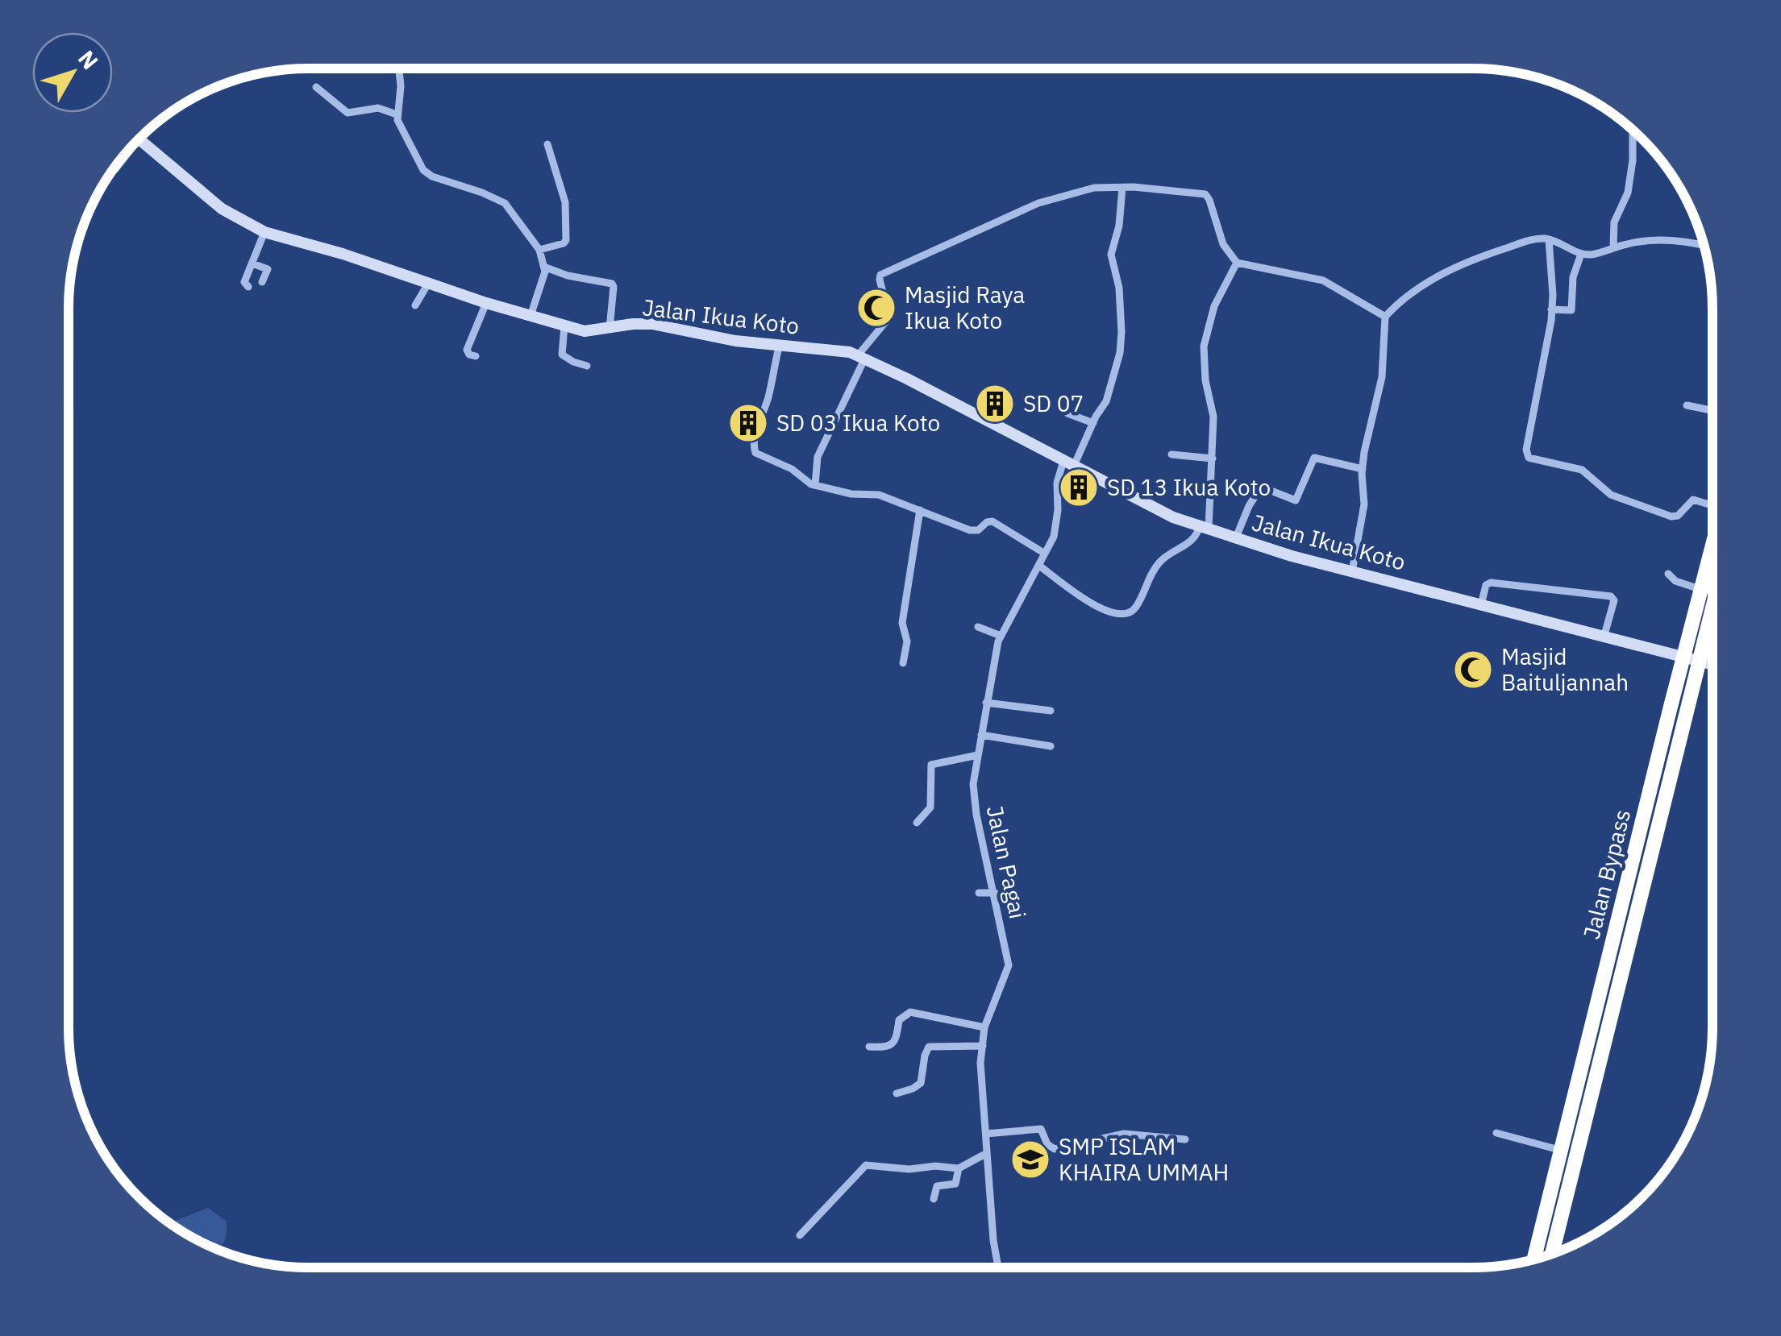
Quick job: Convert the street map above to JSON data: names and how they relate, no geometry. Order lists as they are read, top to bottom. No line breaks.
{"streets":{"highway":["Jalan Bypass"],"street":["Jalan Ikua Koto","Jalan Pagai"]},"crossings":[["Jalan Ikua Koto","Jalan Pagai"],["Jalan Ikua Koto","Jalan Bypass"]],"places":{"mosque":["Masjid Raya Ikua Koto","Masjid Baituljannah"],"building":["SD 07","SD 03 Ikua Koto","SD 13 Ikua Koto"],"school or university":["SMP ISLAM KHAIRA UMMAH"]},"north":"top right"}
